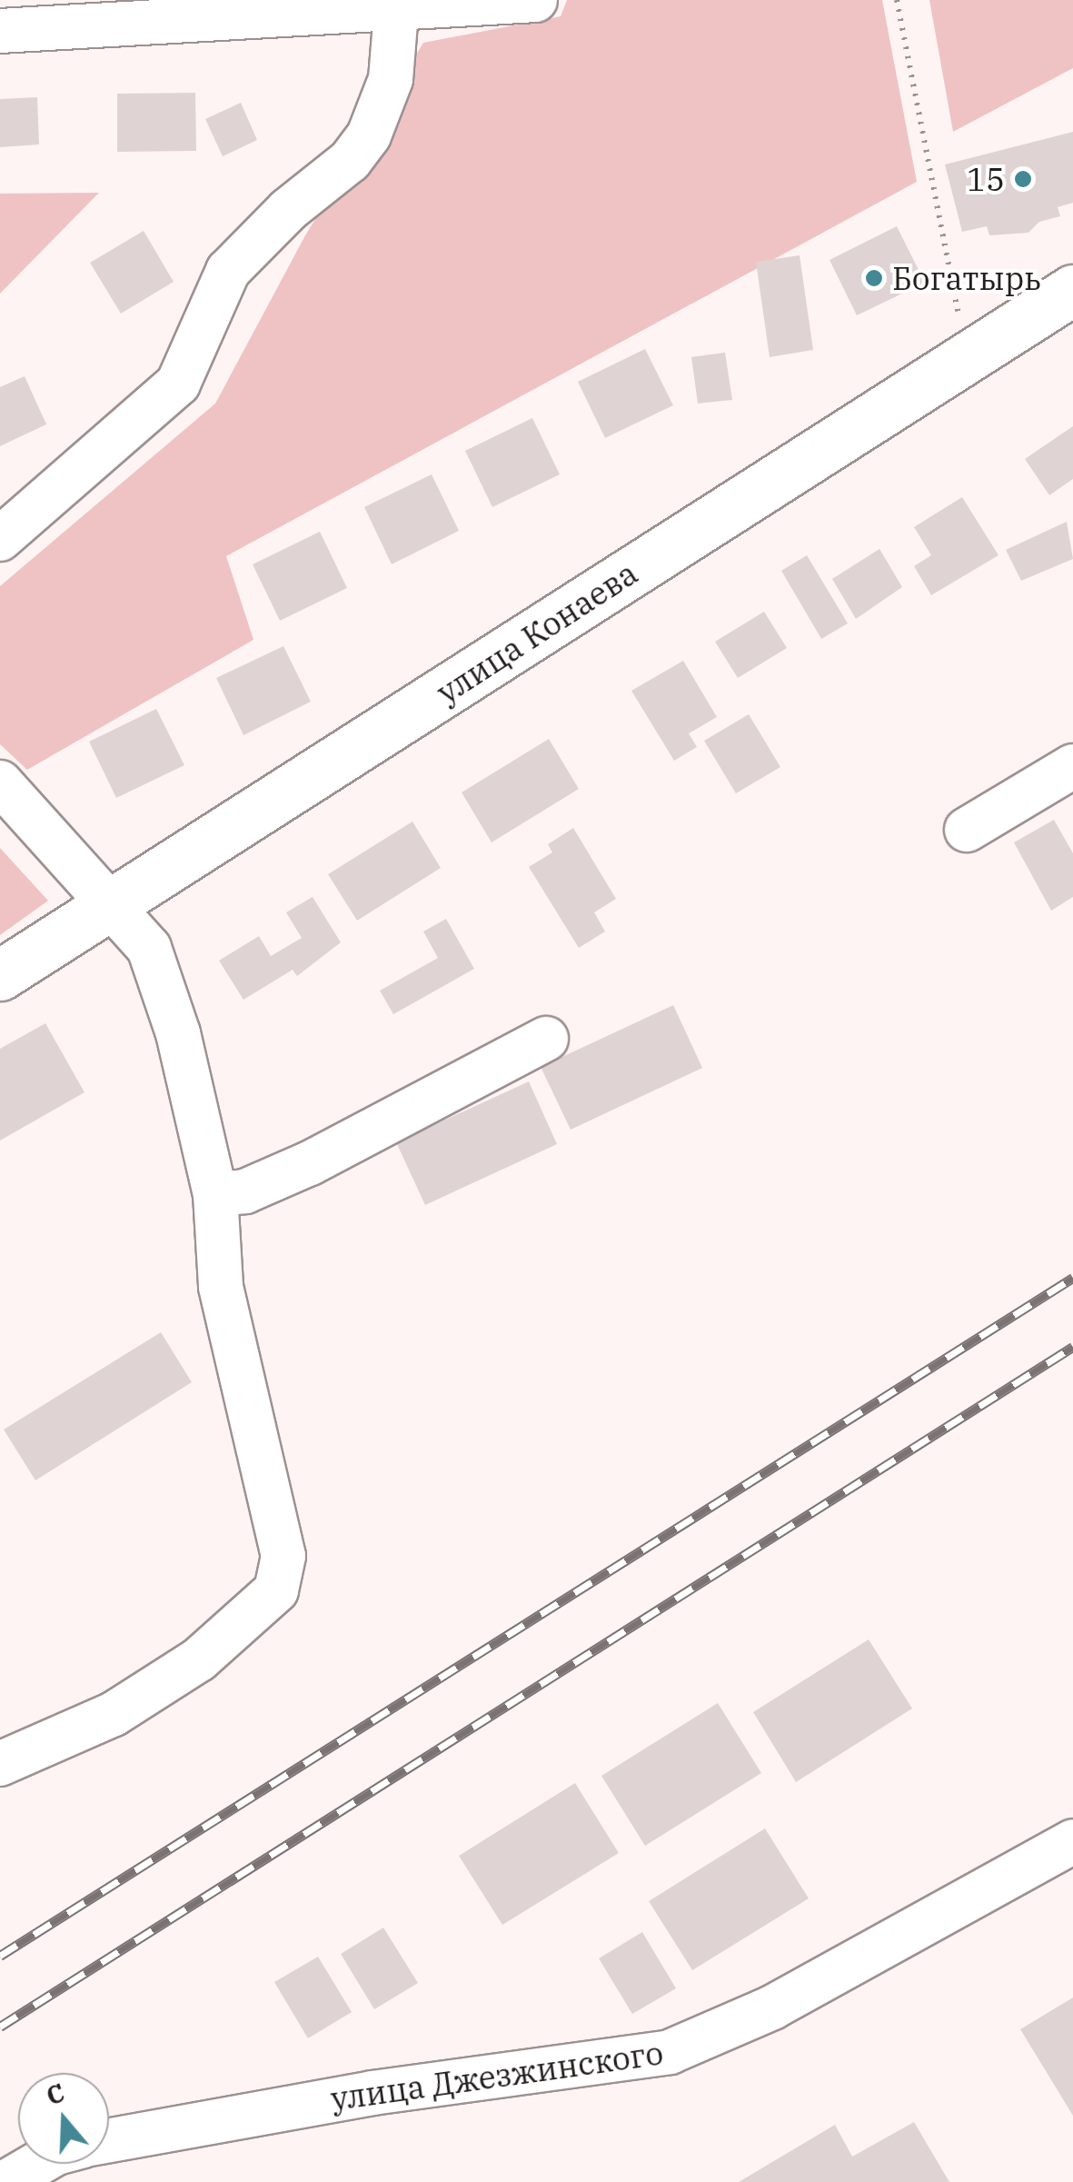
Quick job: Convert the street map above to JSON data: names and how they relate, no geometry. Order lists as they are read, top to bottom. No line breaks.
{"streets":{"main road":["улица Конаева"],"street":["улица Джезжинского"]},"places":["15","Богатырь"],"north":"top"}
